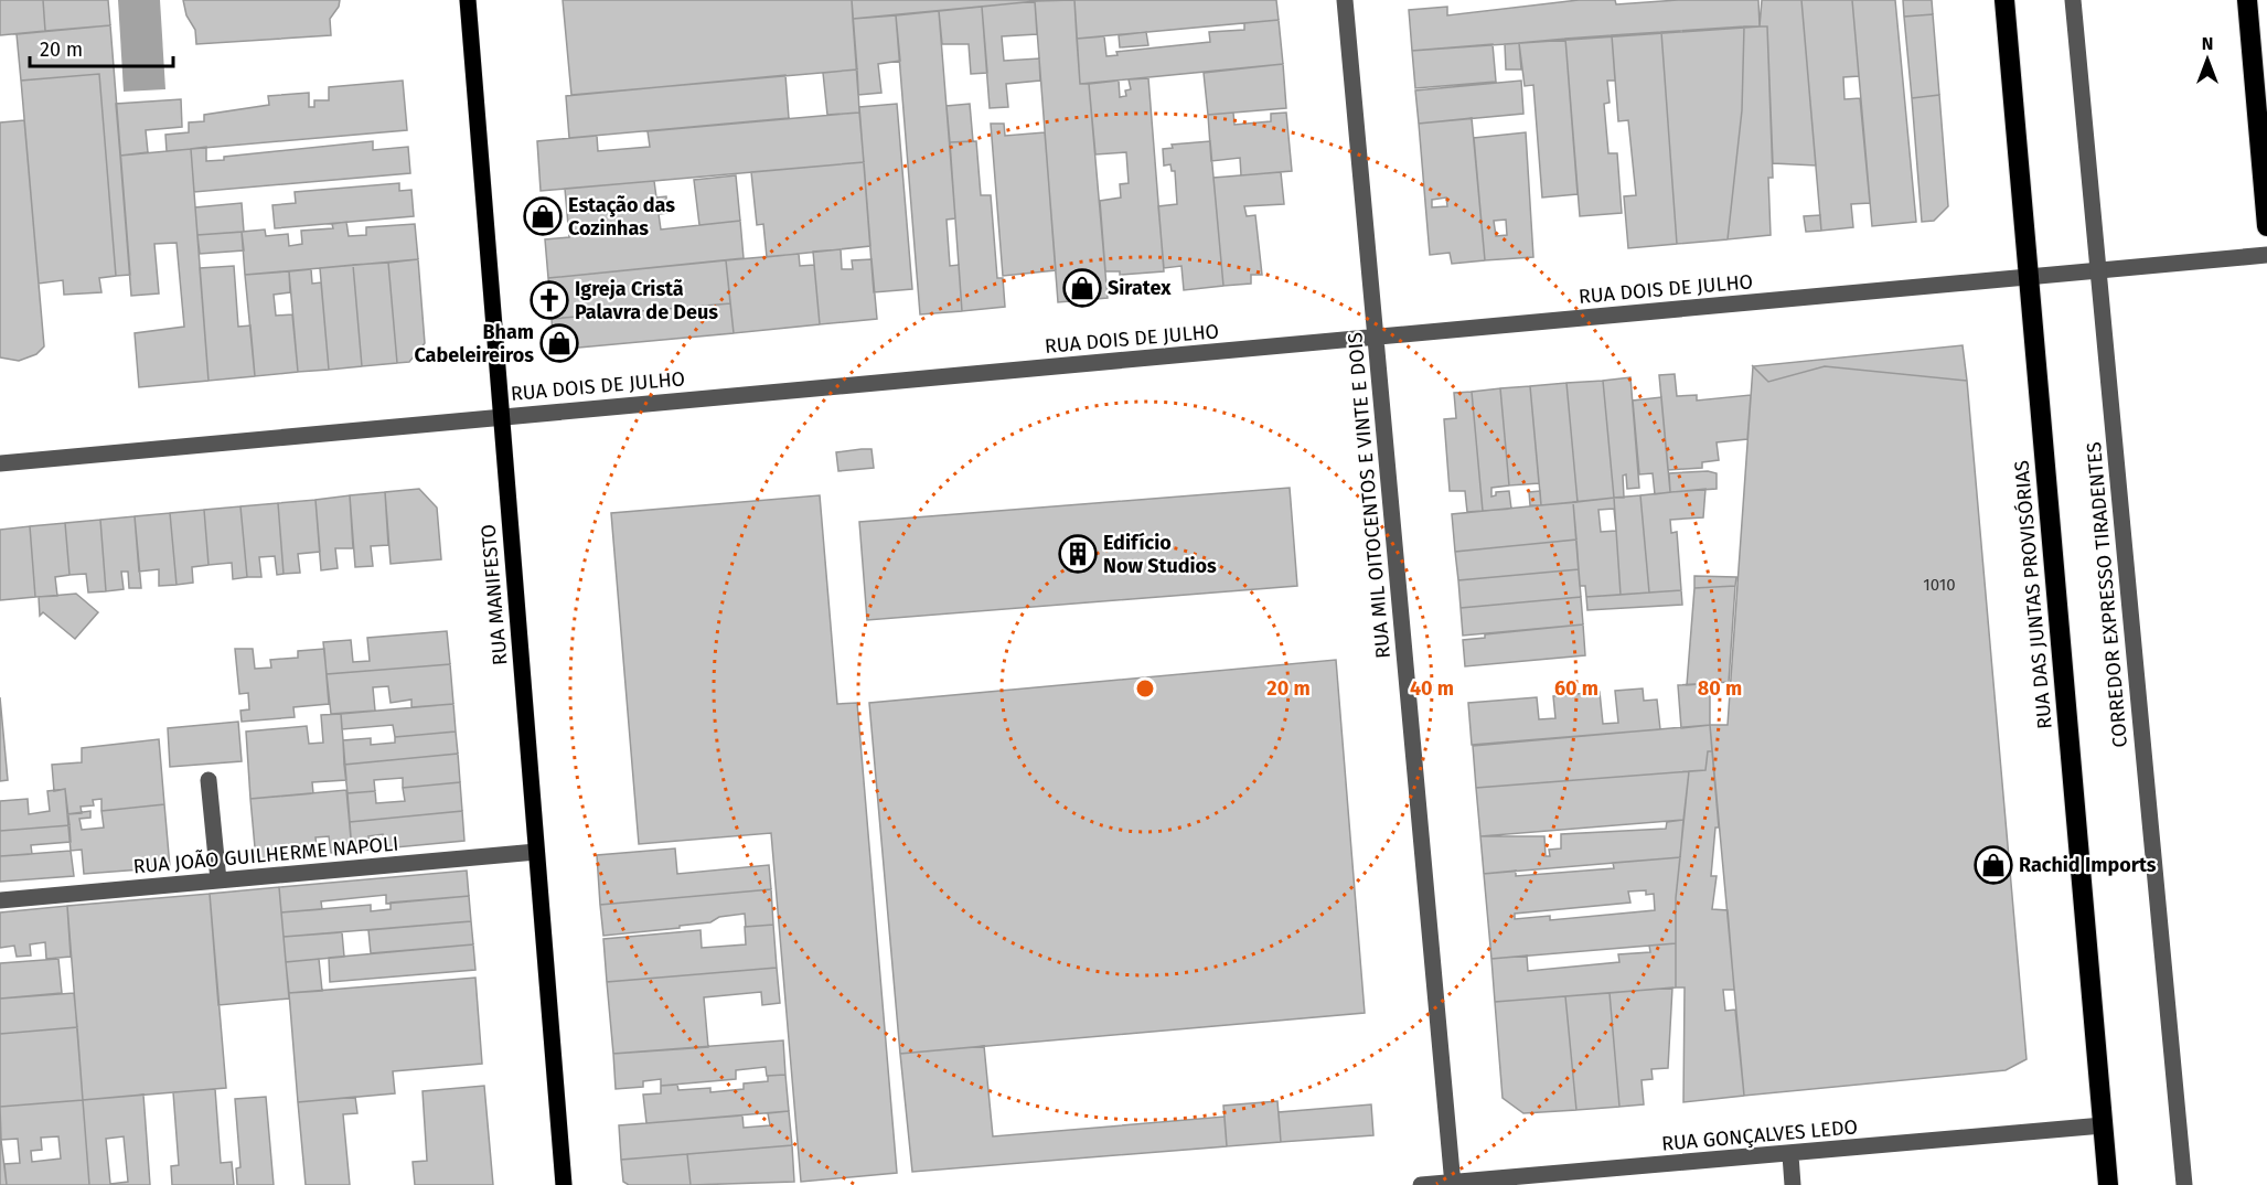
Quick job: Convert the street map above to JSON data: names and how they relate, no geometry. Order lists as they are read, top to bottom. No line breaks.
{"streets":{"highway":["RUA DAS JUNTAS PROVISÓRIAS"],"main road":["RUA MANIFESTO"],"street":["RUA DOIS DE JULHO","RUA MIL OITOCENTOS E VINTE E DOIS","CORREDOR EXPRESSO TIRADENTES","RUA JOÃO GUILHERME NAPOLI","RUA GONÇALVES LEDO"]},"crossings":[["RUA DOIS DE JULHO","RUA MIL OITOCENTOS E VINTE E DOIS"],["RUA DOIS DE JULHO","RUA MANIFESTO"],["RUA DOIS DE JULHO","RUA DAS JUNTAS PROVISÓRIAS"],["RUA MIL OITOCENTOS E VINTE E DOIS","RUA GONÇALVES LEDO"],["RUA MANIFESTO","RUA JOÃO GUILHERME NAPOLI"],["RUA DAS JUNTAS PROVISÓRIAS","RUA GONÇALVES LEDO"]],"places":{"shop":["Estação das Cozinhas","Siratex","Bham Cabeleireiros","Rachid Imports"],"church":["Igreja Cristã Palavra de Deus"],"building":["Edifício Now Studios"]},"house_numbers":["1010"],"scale_bar":"20 m","north":"top","rings":["20 m","40 m","60 m","80 m"]}
